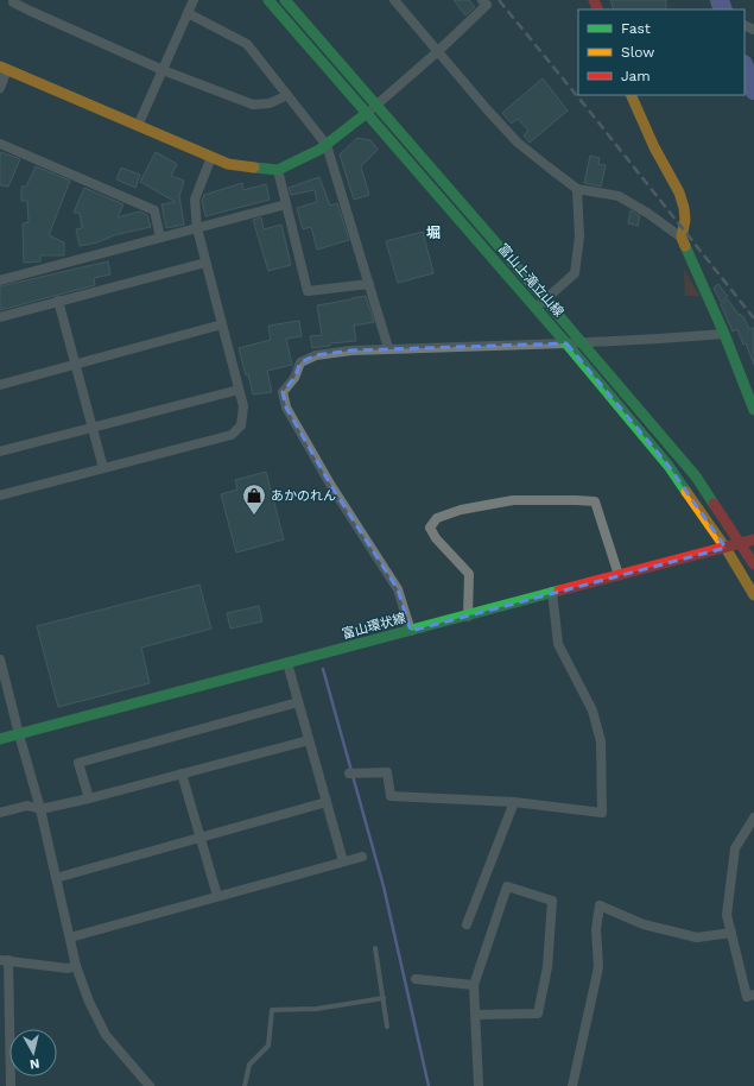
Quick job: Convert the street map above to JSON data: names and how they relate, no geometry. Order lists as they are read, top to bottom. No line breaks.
{"streets":{"main road":["富山上滝立山線","富山環状線"]},"crossings":[["富山上滝立山線","富山環状線"]],"districts":["堀"],"places":{"shop":["あかのれん"]},"legend":["Fast","Slow","Jam"],"north":"bottom"}
